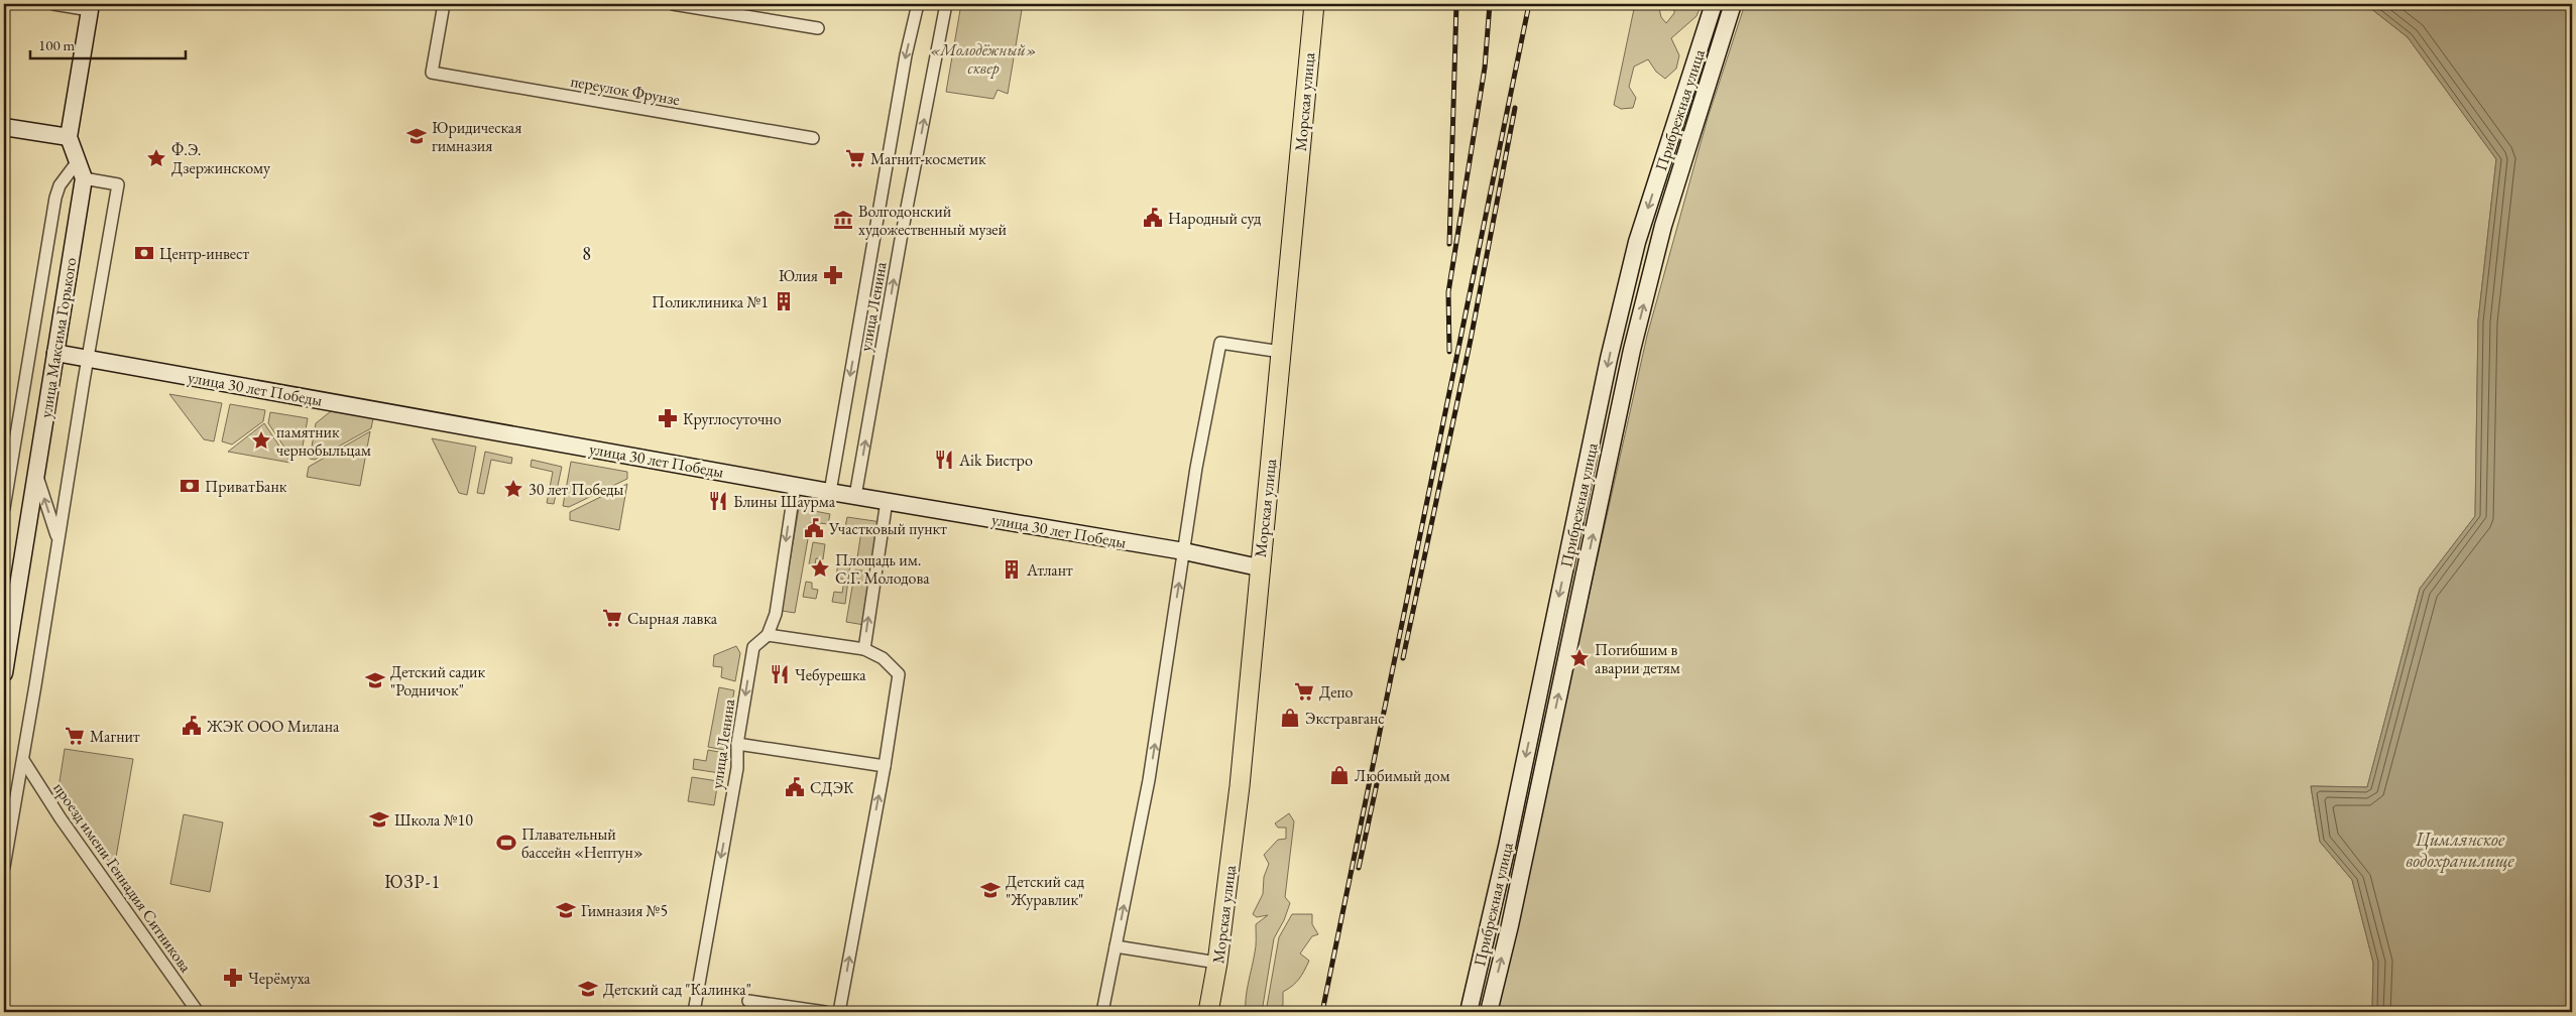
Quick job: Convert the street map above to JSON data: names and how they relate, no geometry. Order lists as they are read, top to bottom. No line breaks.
{"streets":{"main road":["Морская улица","Прибрежная улица","улица Максима Горького","улица 30 лет Победы"],"street":["переулок Фрунзе","улица Ленина","проезд имени Геннадия Ситникова"]},"crossings":[["Морская улица","улица 30 лет Победы"],["улица Ленина","улица 30 лет Победы"],["улица Максима Горького","улица 30 лет Победы"]],"districts":["8","ЮЗР-1"],"water":["Цимлянское водохранилище"],"parks":["«Молодёжный» сквер"],"places":{"school or university":["Юридическая гимназия","Детский садик \"Родничок\"","Школа №10","Детский сад \"Журавлик\"","Гимназия №5","Детский сад \"Калинка\""],"place":["Ф.Э. Дзержинскому","памятник чернобыльцам","30 лет Победы","Площадь им. С.Г. Молодова","Погибшим в аварии детям"],"supermarket":["Магнит-косметик","Сырная лавка","Депо","Магнит"],"public building":["Народный суд","Участковый пункт","ЖЭК ООО Милана","СДЭК"],"museum":["Волгодонский художественный музей"],"bank":["Центр-инвест","ПриватБанк"],"pharmacy":["Юлия","Круглосуточно","Черёмуха"],"building":["Поликлиника №1","Атлант"],"restaurant":["Aik Бистро","Блины Шаурма","Чебурешка"],"shop":["Экстравганс","Любимый дом"],"sports":["Плавательный бассейн «Нептун»"]},"scale_bar":"100 m"}
